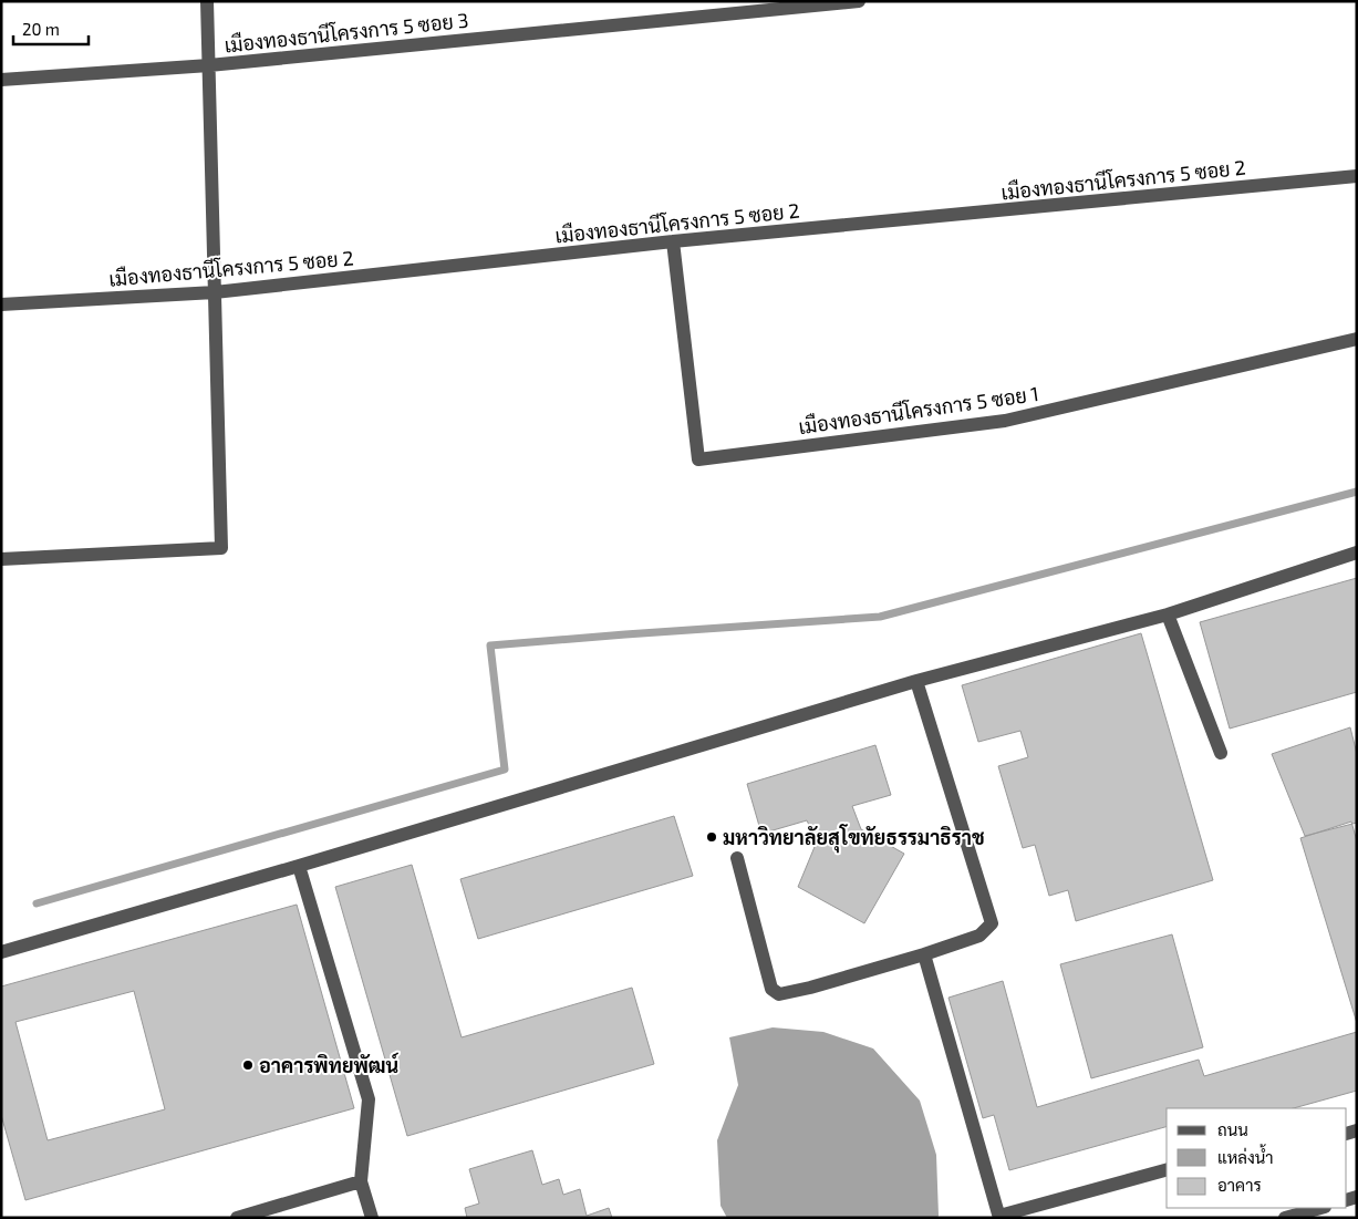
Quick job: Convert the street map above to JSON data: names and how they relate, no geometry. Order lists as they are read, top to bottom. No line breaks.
{"streets":{"street":["เมืองทองธานีโครงการ 5 ซอย 3","เมืองทองธานีโครงการ 5 ซอย 2","เมืองทองธานีโครงการ 5 ซอย 1"]},"crossings":[["เมืองทองธานีโครงการ 5 ซอย 2","เมืองทองธานีโครงการ 5 ซอย 1"]],"places":["มหาวิทยาลัยสุโขทัยธรรมาธิราช","อาคารพิทยพัฒน์"],"legend":["ถนน","แหล่งน้ำ","อาคาร"],"scale_bar":"20 m"}
